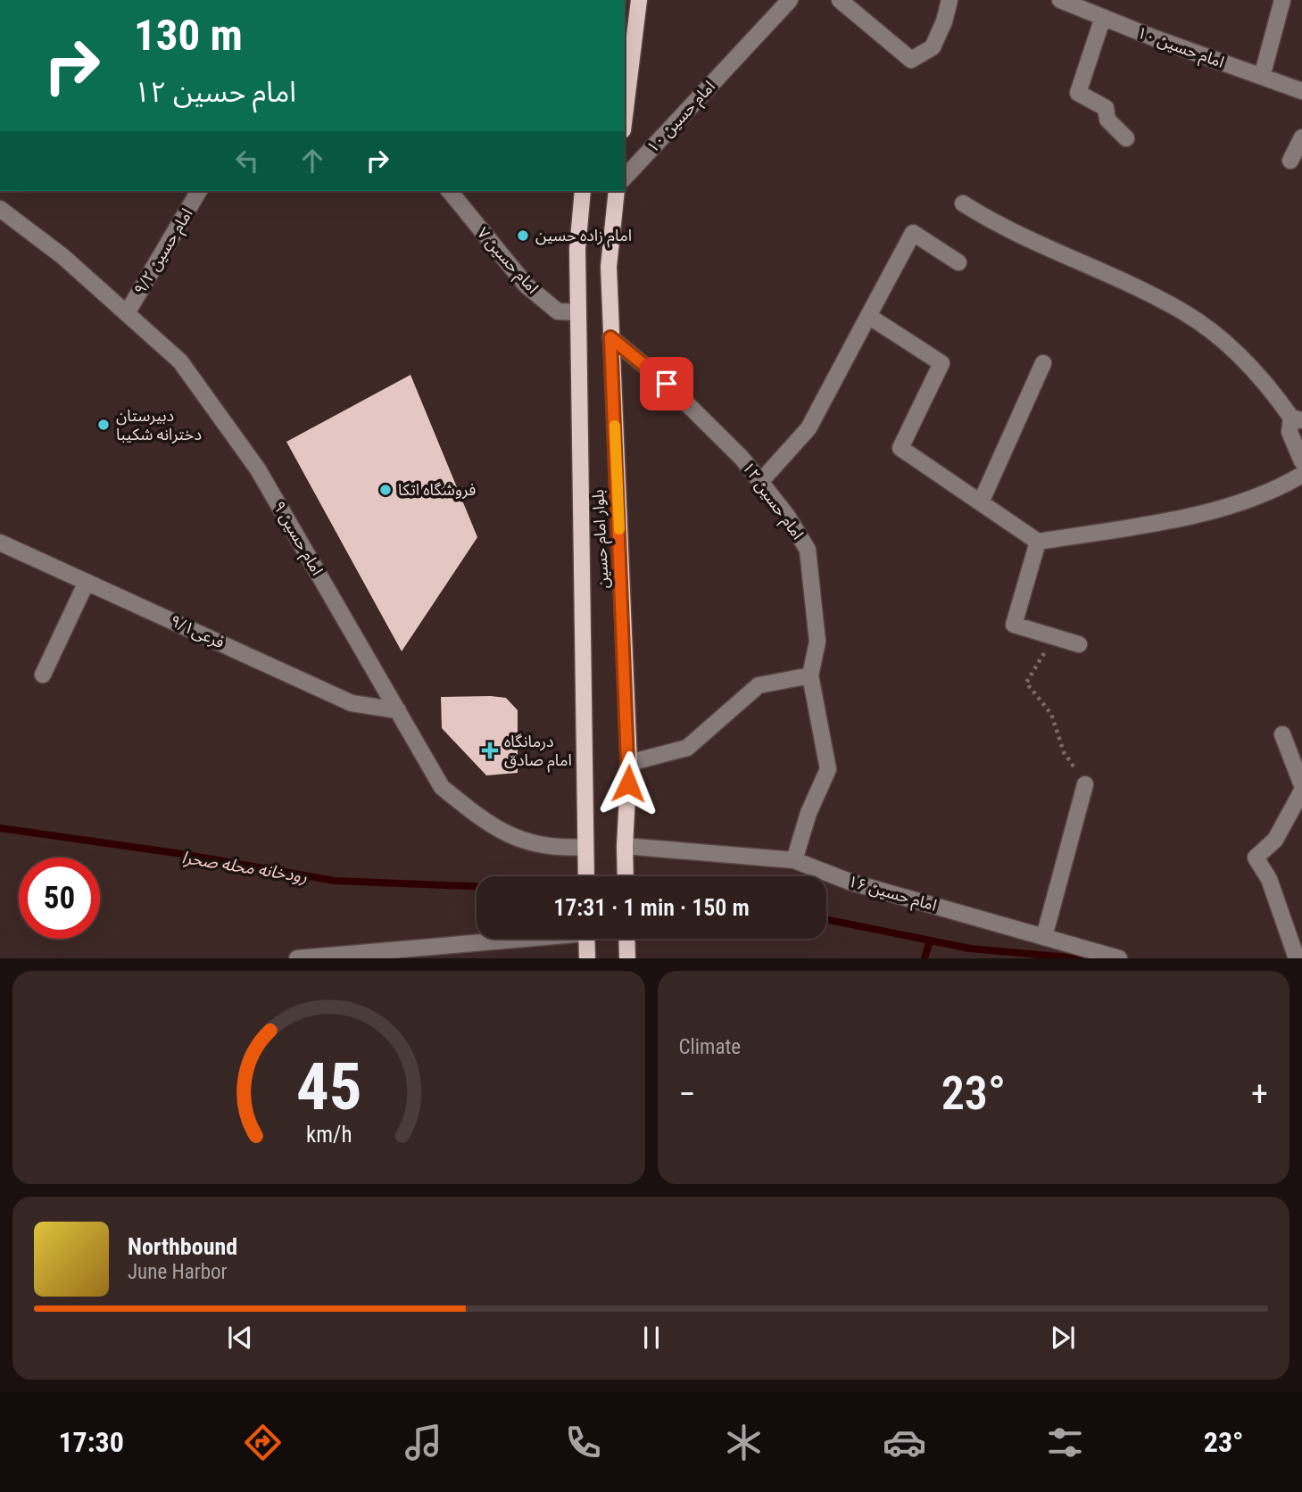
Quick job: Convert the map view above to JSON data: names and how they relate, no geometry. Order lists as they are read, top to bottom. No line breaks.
{"streets":{"main road":["بلوار امام حسین"],"street":["امام حسین ۱۰","امام حسین ۹/۲","امام حسین ۷","امام حسین ۱۲","امام حسین ۹","فرعی۹/۱","امام حسین ۱۶"]},"crossings":[["امام حسین ۹/۲","امام حسین ۹"],["امام حسین ۷","بلوار امام حسین"],["امام حسین ۱۲","بلوار امام حسین"],["امام حسین ۱۲","امام حسین ۱۶"],["امام حسین ۹","بلوار امام حسین"],["امام حسین ۹","فرعی۹/۱"],["بلوار امام حسین","امام حسین ۱۶"]],"water":["رودخانه محله صحرا"],"places":{"other":["امام زاده حسین","دبیرستان دخترانه شکیبا","فروشگاه اتکا"],"health":["درمانگاه امام صادق"]},"page":{"turn":["130 m","امام حسین ۱۲"],"limit":"50","trip":"17:31 · 1 min · 150 m","tile":"Climate","heat":["−","23°","+"],"song":["Northbound","June Harbor"],"tabs":["17:30","23°"],"gauge":["45","km/h"]}}
